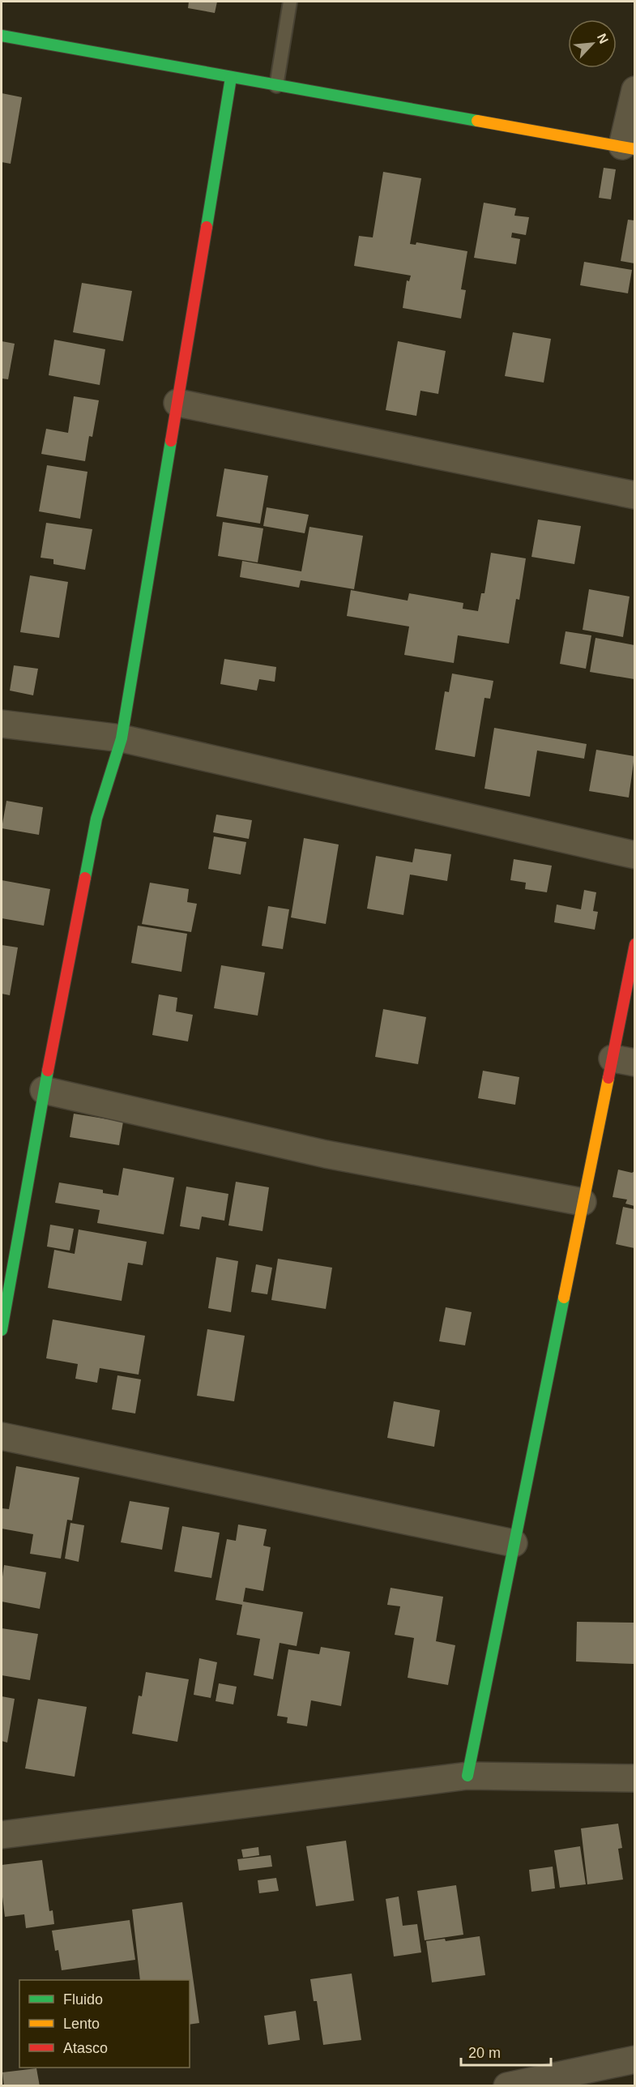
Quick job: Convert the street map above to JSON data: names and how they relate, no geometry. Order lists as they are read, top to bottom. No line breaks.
{"legend":["Fluido","Lento","Atasco"],"scale_bar":"20 m","north":"top right"}
